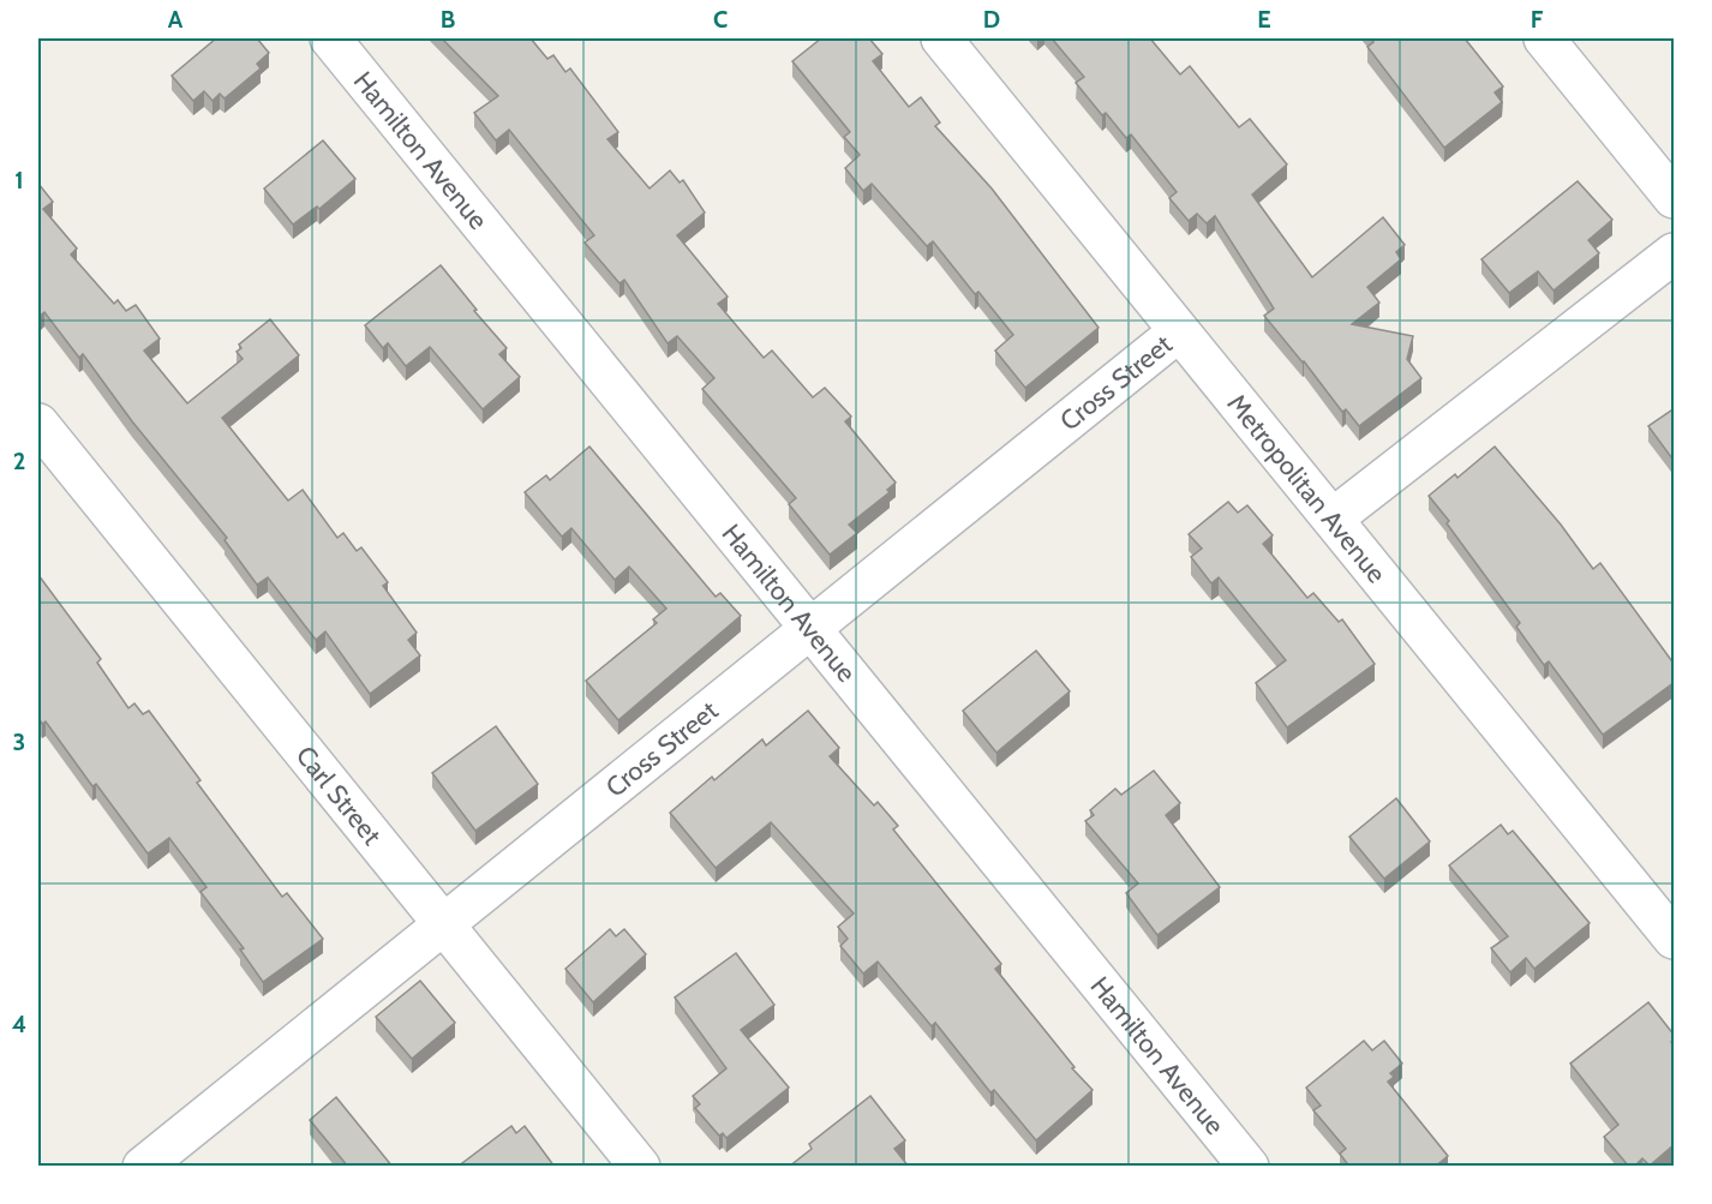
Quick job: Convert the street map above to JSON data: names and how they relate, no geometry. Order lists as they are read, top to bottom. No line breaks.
{"streets":{"street":["Hamilton Avenue","Cross Street","Metropolitan Avenue","Carl Street"]},"crossings":[["Hamilton Avenue","Cross Street"],["Cross Street","Metropolitan Avenue"],["Cross Street","Carl Street"]],"grid":{"columns":["A","B","C","D","E","F"],"rows":["1","2","3","4"]}}
